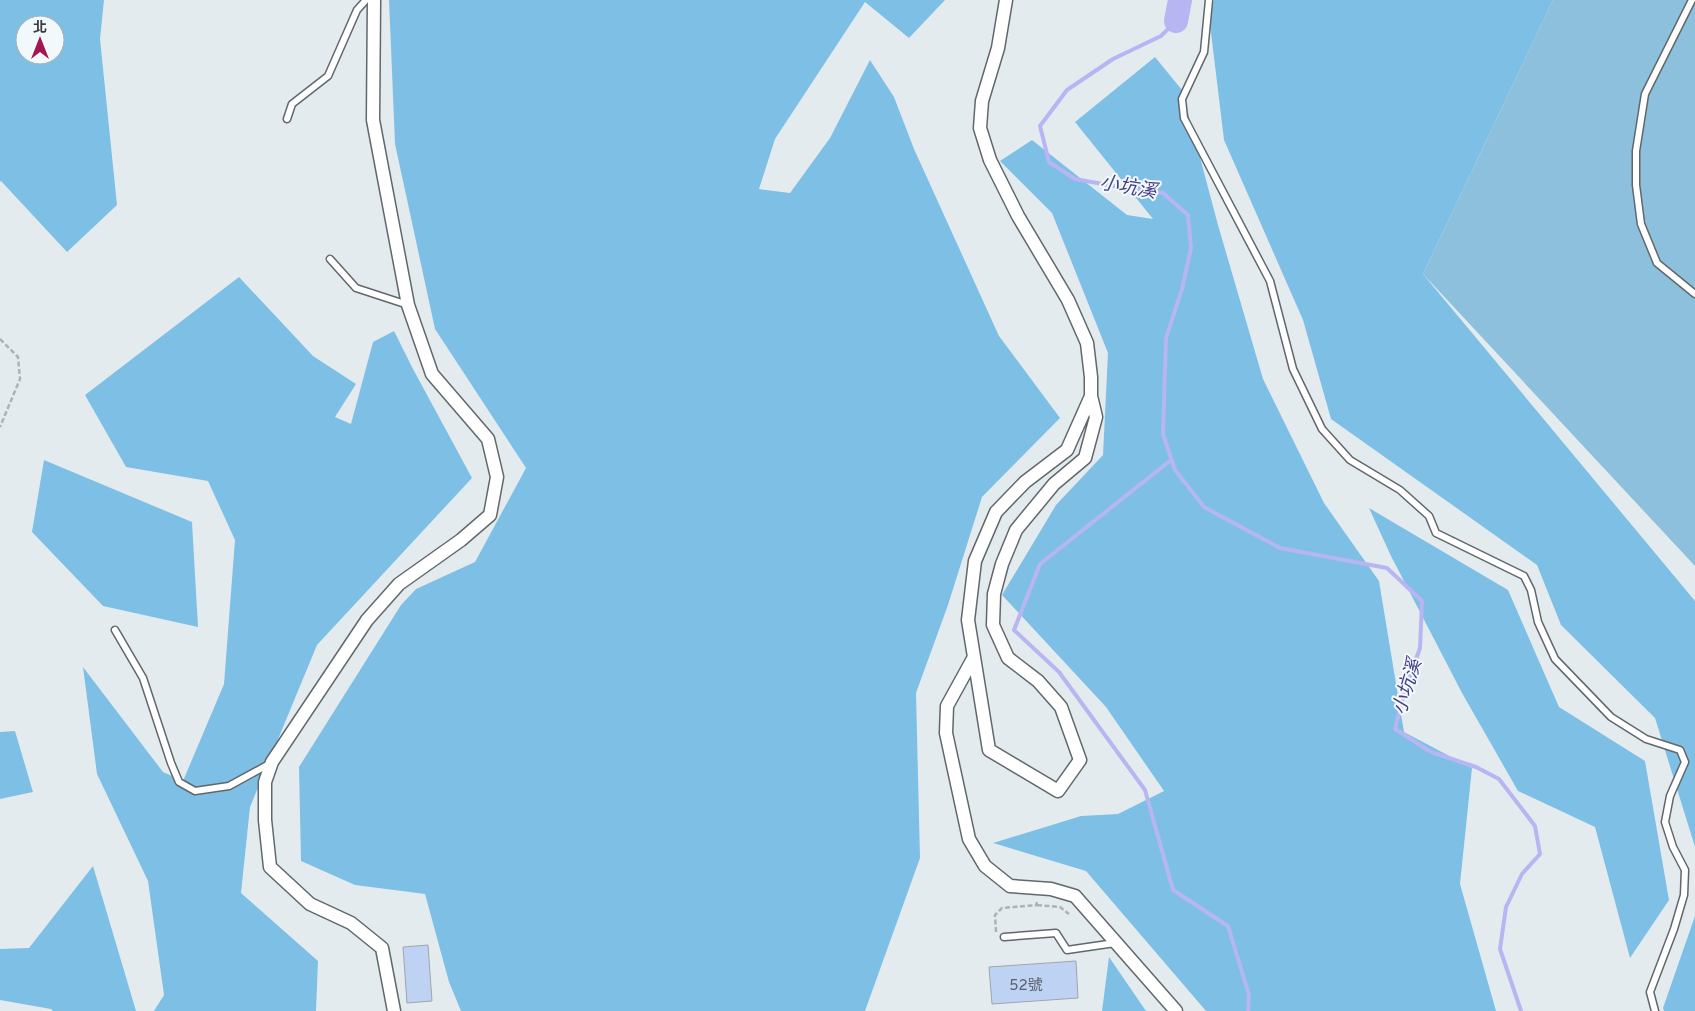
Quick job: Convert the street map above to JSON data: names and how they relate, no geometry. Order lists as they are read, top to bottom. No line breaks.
{"water":["小坑溪"],"house_numbers":["52號"],"north":"top"}
